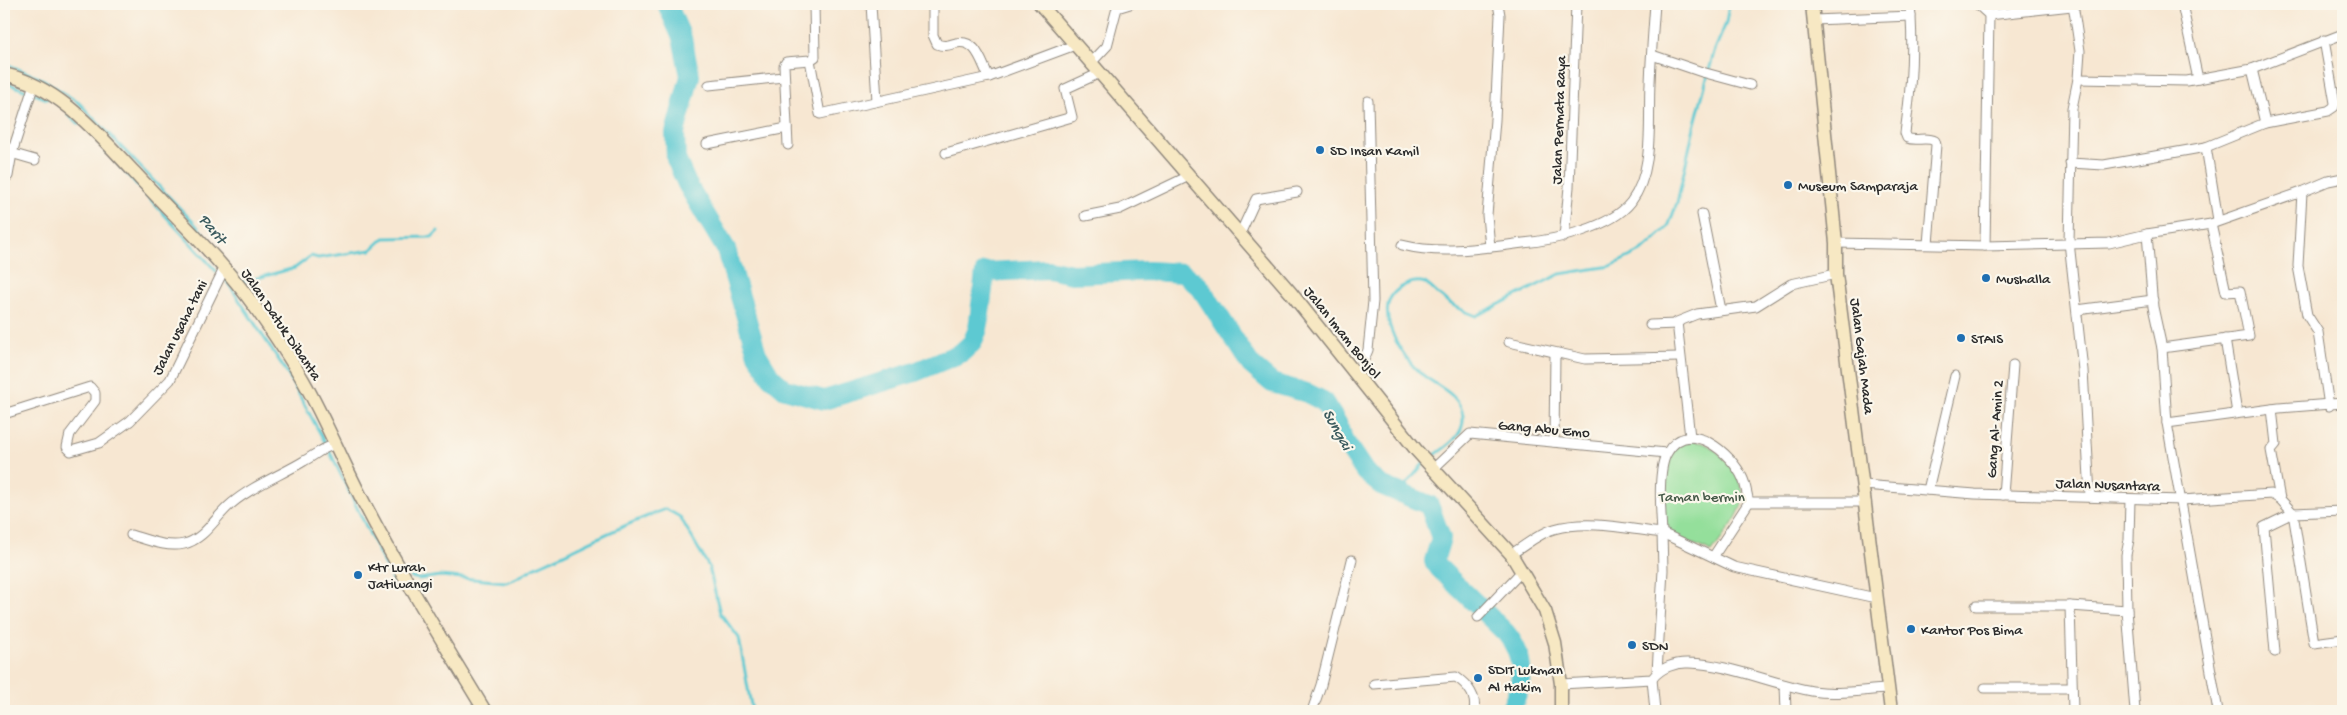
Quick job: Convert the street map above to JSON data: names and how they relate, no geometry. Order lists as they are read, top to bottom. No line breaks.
{"streets":{"main road":["Jalan Datuk Dibanta","Jalan Imam Bonjol","Jalan Gajah Mada"],"street":["Jalan Permata Raya","Jalan usaha tani","Gang Abu Emo","Gang Al- Amin 2","Jalan Nusantara"]},"crossings":[["Jalan Datuk Dibanta","Jalan usaha tani"],["Jalan Imam Bonjol","Gang Abu Emo"],["Jalan Gajah Mada","Jalan Nusantara"],["Gang Al- Amin 2","Jalan Nusantara"]],"water":["Parit","Sungai"],"parks":["Taman bermin"],"places":["SD Insan Kamil","Museum Samparaja","Mushalla","STAIS","Ktr Lurah Jatiwangi","Kantor Pos Bima","SDN","SDIT Lukman Al Hakim"]}
